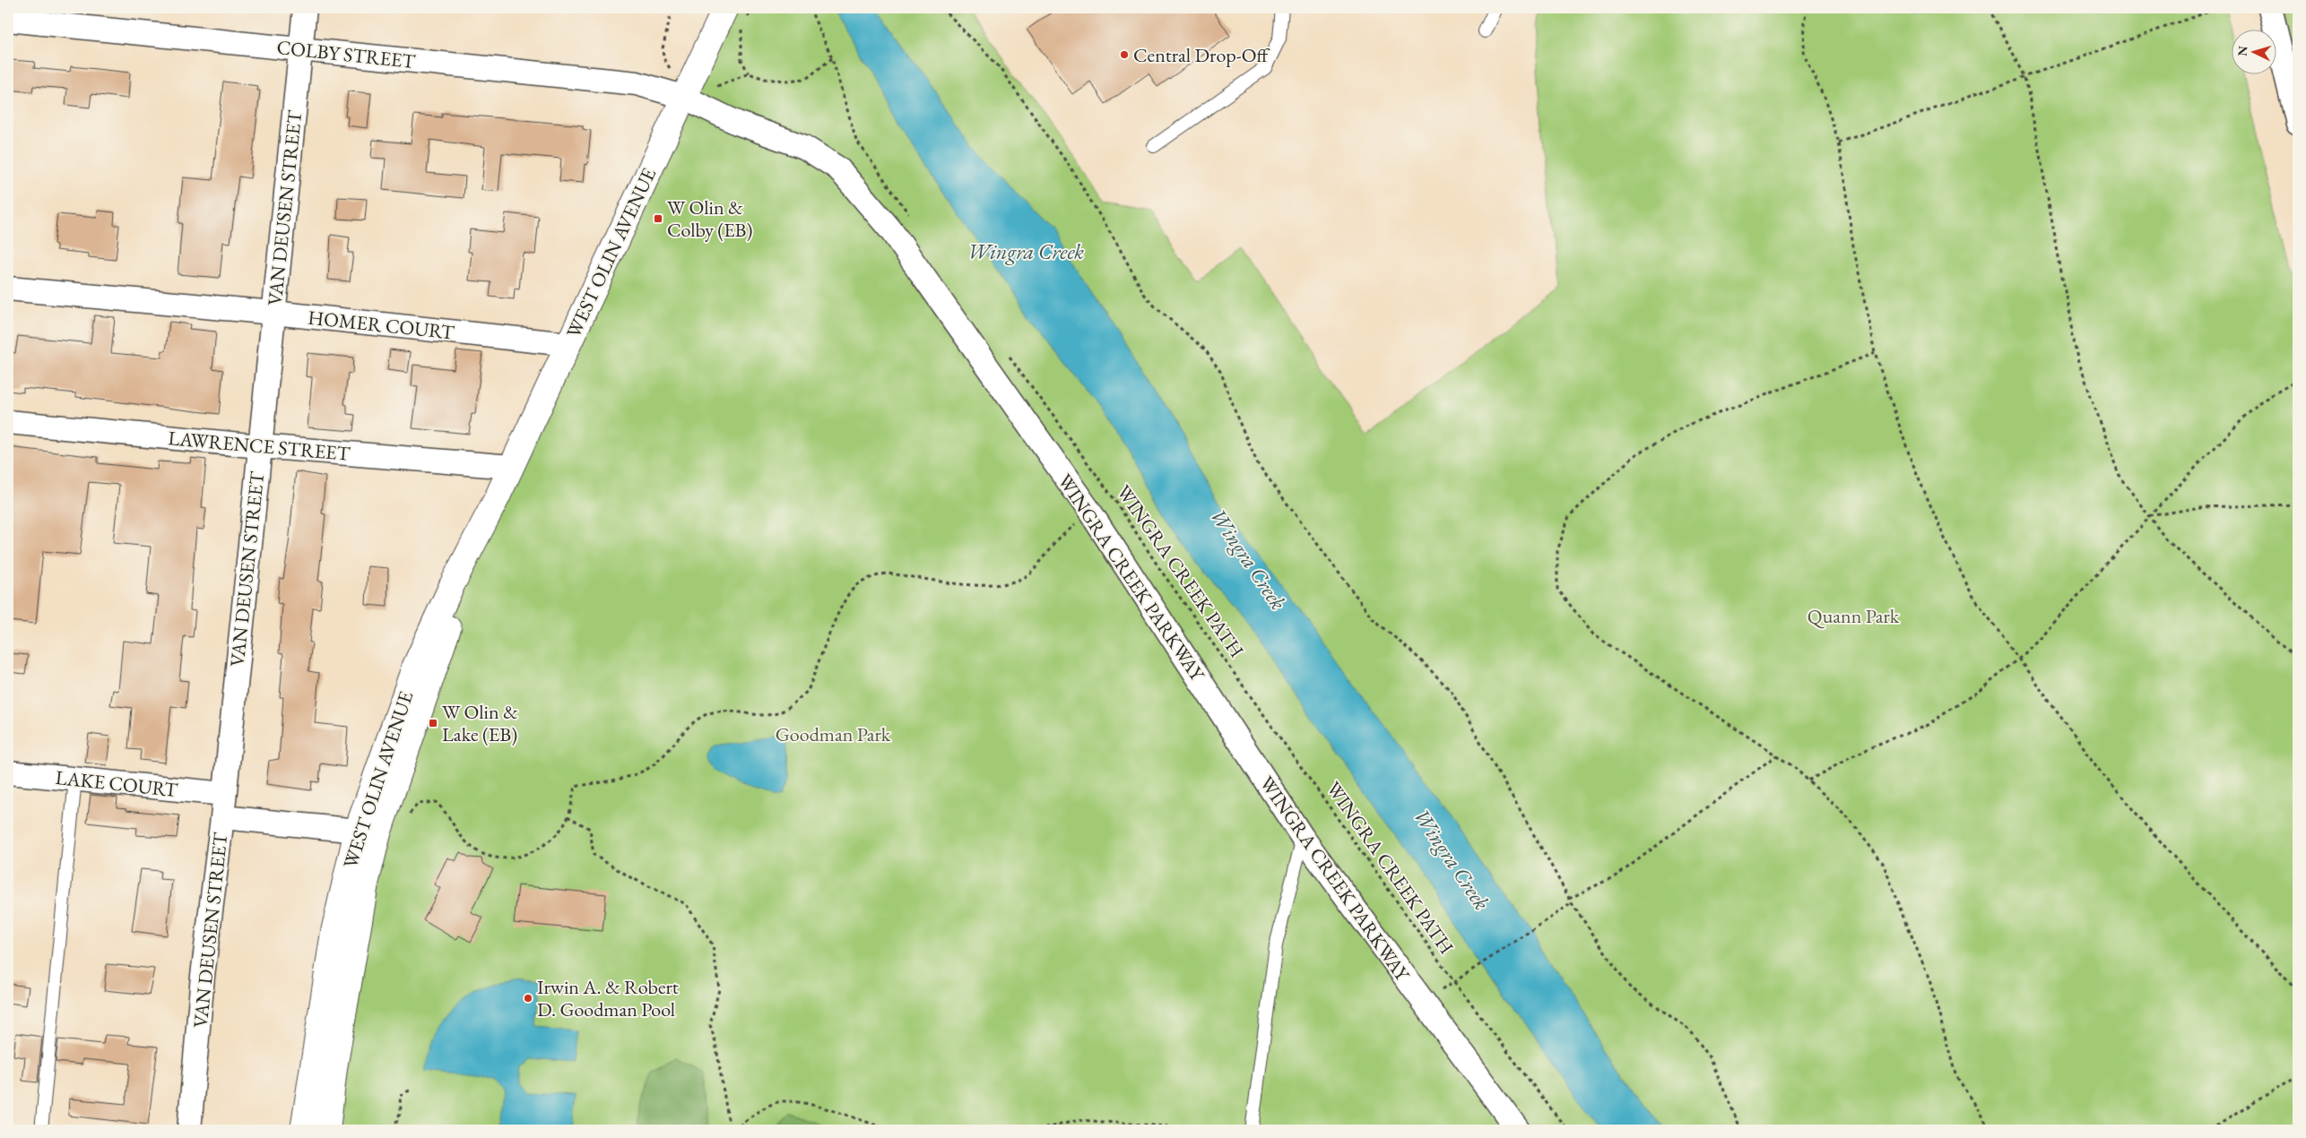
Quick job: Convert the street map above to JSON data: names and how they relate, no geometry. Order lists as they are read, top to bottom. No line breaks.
{"streets":{"street":["COLBY STREET","VAN DEUSEN STREET","WEST OLIN AVENUE","HOMER COURT","LAWRENCE STREET","WINGRA CREEK PARKWAY","LAKE COURT"],"path":["WINGRA CREEK PATH"]},"crossings":[["COLBY STREET","VAN DEUSEN STREET"],["COLBY STREET","WEST OLIN AVENUE"],["COLBY STREET","WINGRA CREEK PARKWAY"],["VAN DEUSEN STREET","HOMER COURT"],["VAN DEUSEN STREET","LAWRENCE STREET"],["VAN DEUSEN STREET","LAKE COURT"],["WEST OLIN AVENUE","HOMER COURT"],["WEST OLIN AVENUE","LAWRENCE STREET"],["WEST OLIN AVENUE","WINGRA CREEK PARKWAY"]],"water":["Wingra Creek"],"parks":["Quann Park","Goodman Park"],"places":{"other":["Central Drop-Off","Irwin A. & Robert D. Goodman Pool"],"transit":["W Olin & Colby (EB)","W Olin & Lake (EB)"]},"north":"left"}
